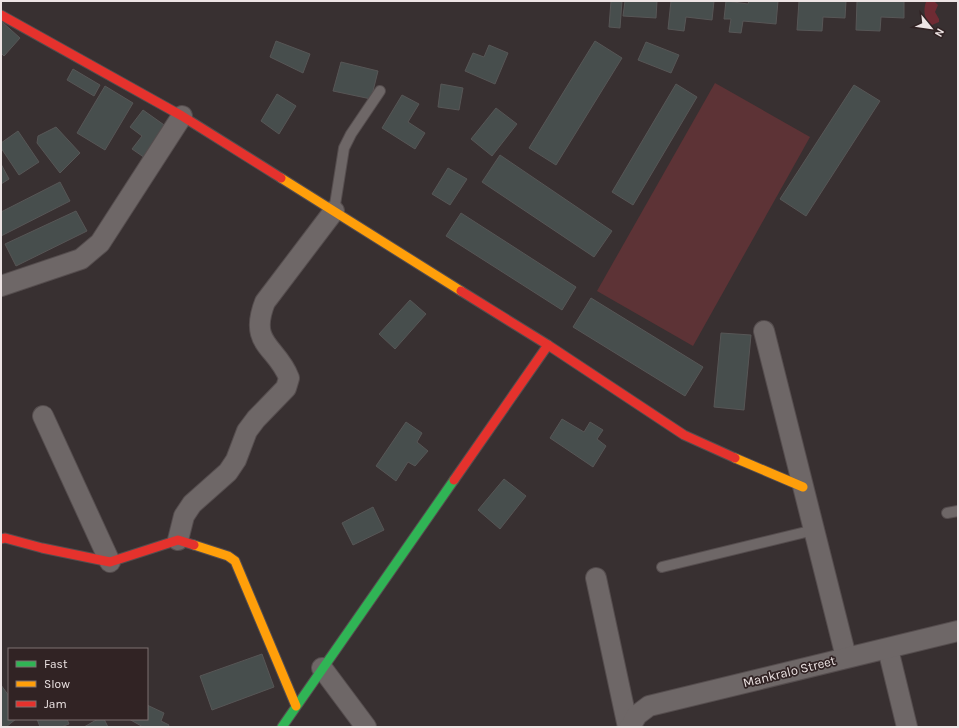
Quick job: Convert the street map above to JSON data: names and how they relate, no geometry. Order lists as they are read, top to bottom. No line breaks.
{"streets":{"street":["Mankralo Street"]},"legend":["Fast","Slow","Jam"],"north":"bottom right"}
